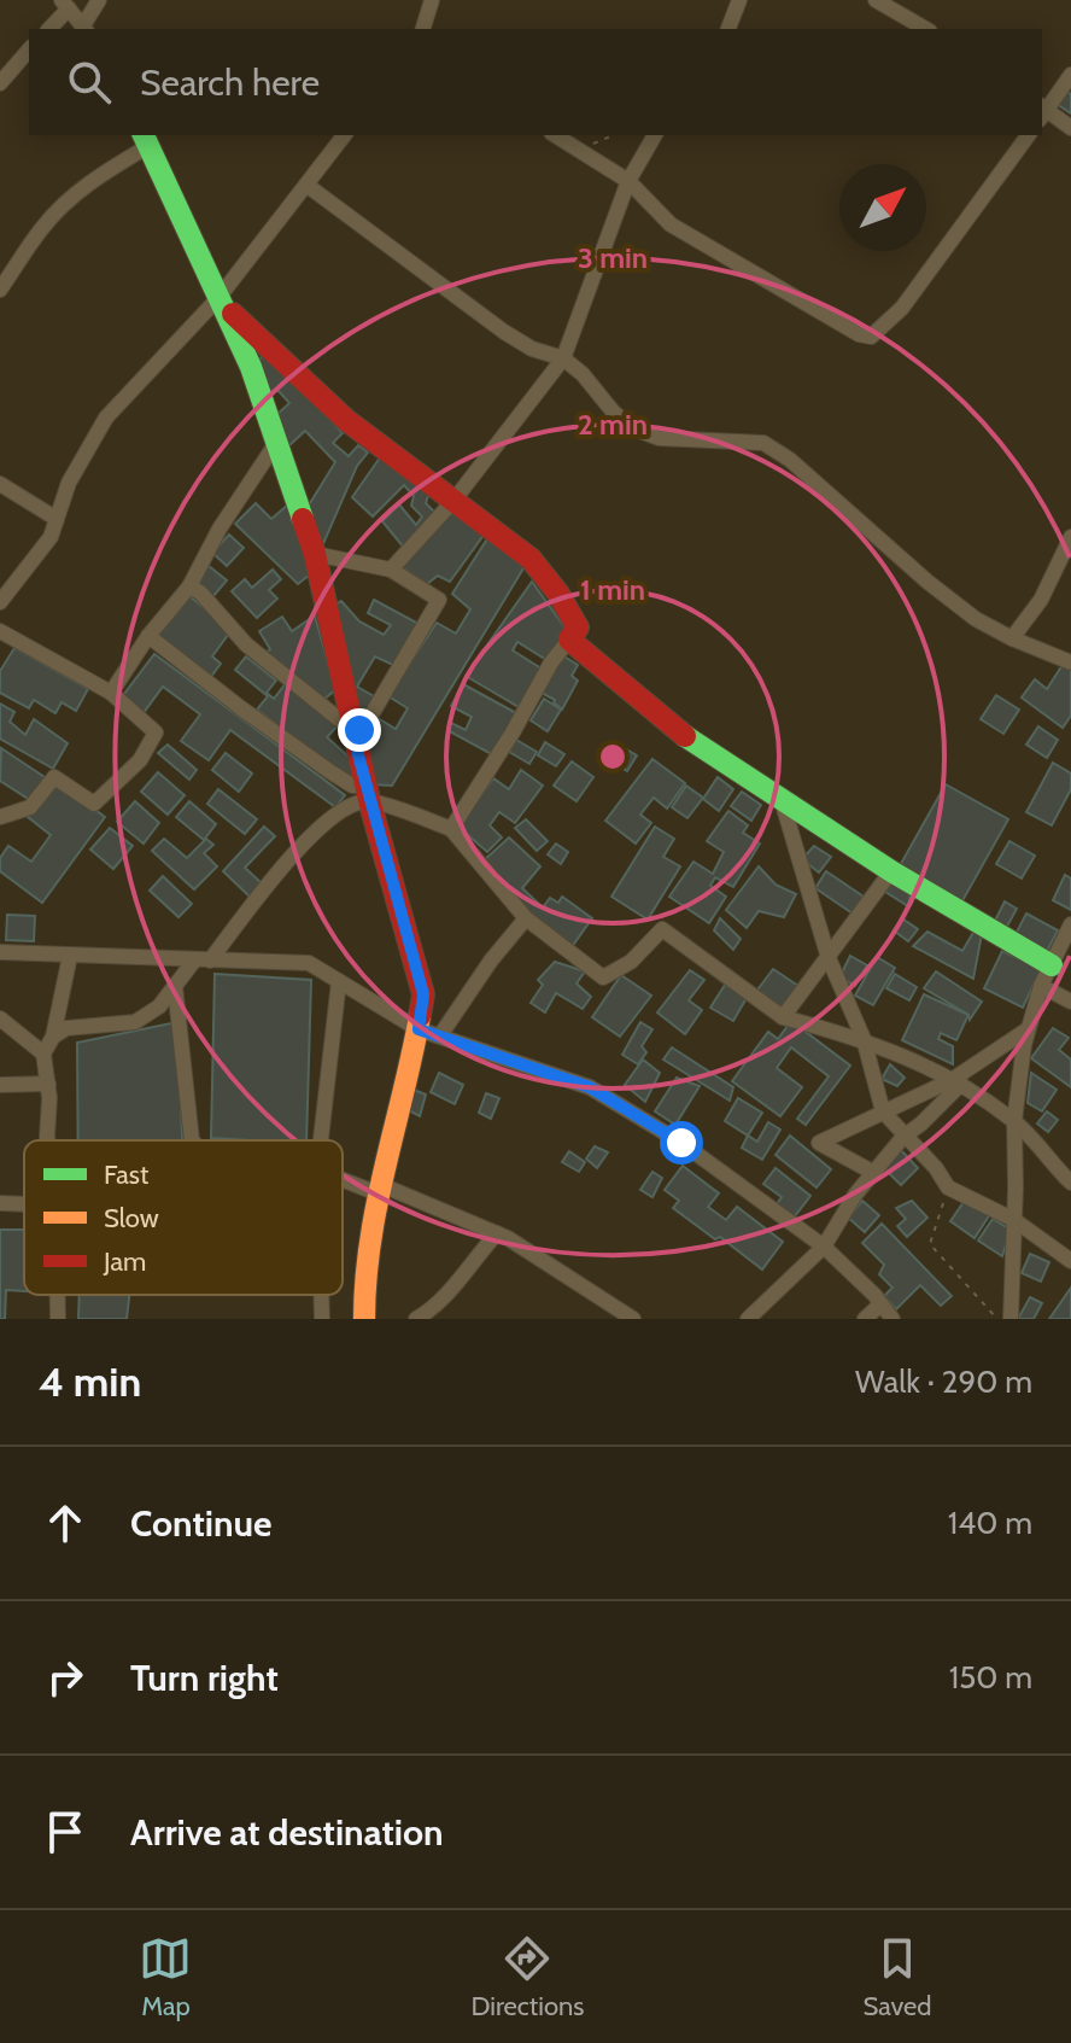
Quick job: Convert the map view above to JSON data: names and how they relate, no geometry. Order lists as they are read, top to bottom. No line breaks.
{"legend":["Fast","Slow","Jam"],"north":"top right","page":{"search":"Search here","heading":["4 min","Walk · 290 m"],"list":[["Continue","140 m"],["Turn right","150 m"],"Arrive at destination"],"nav":["Map","Directions","Saved"]},"rings":["3 min","2 min","1 min"]}
